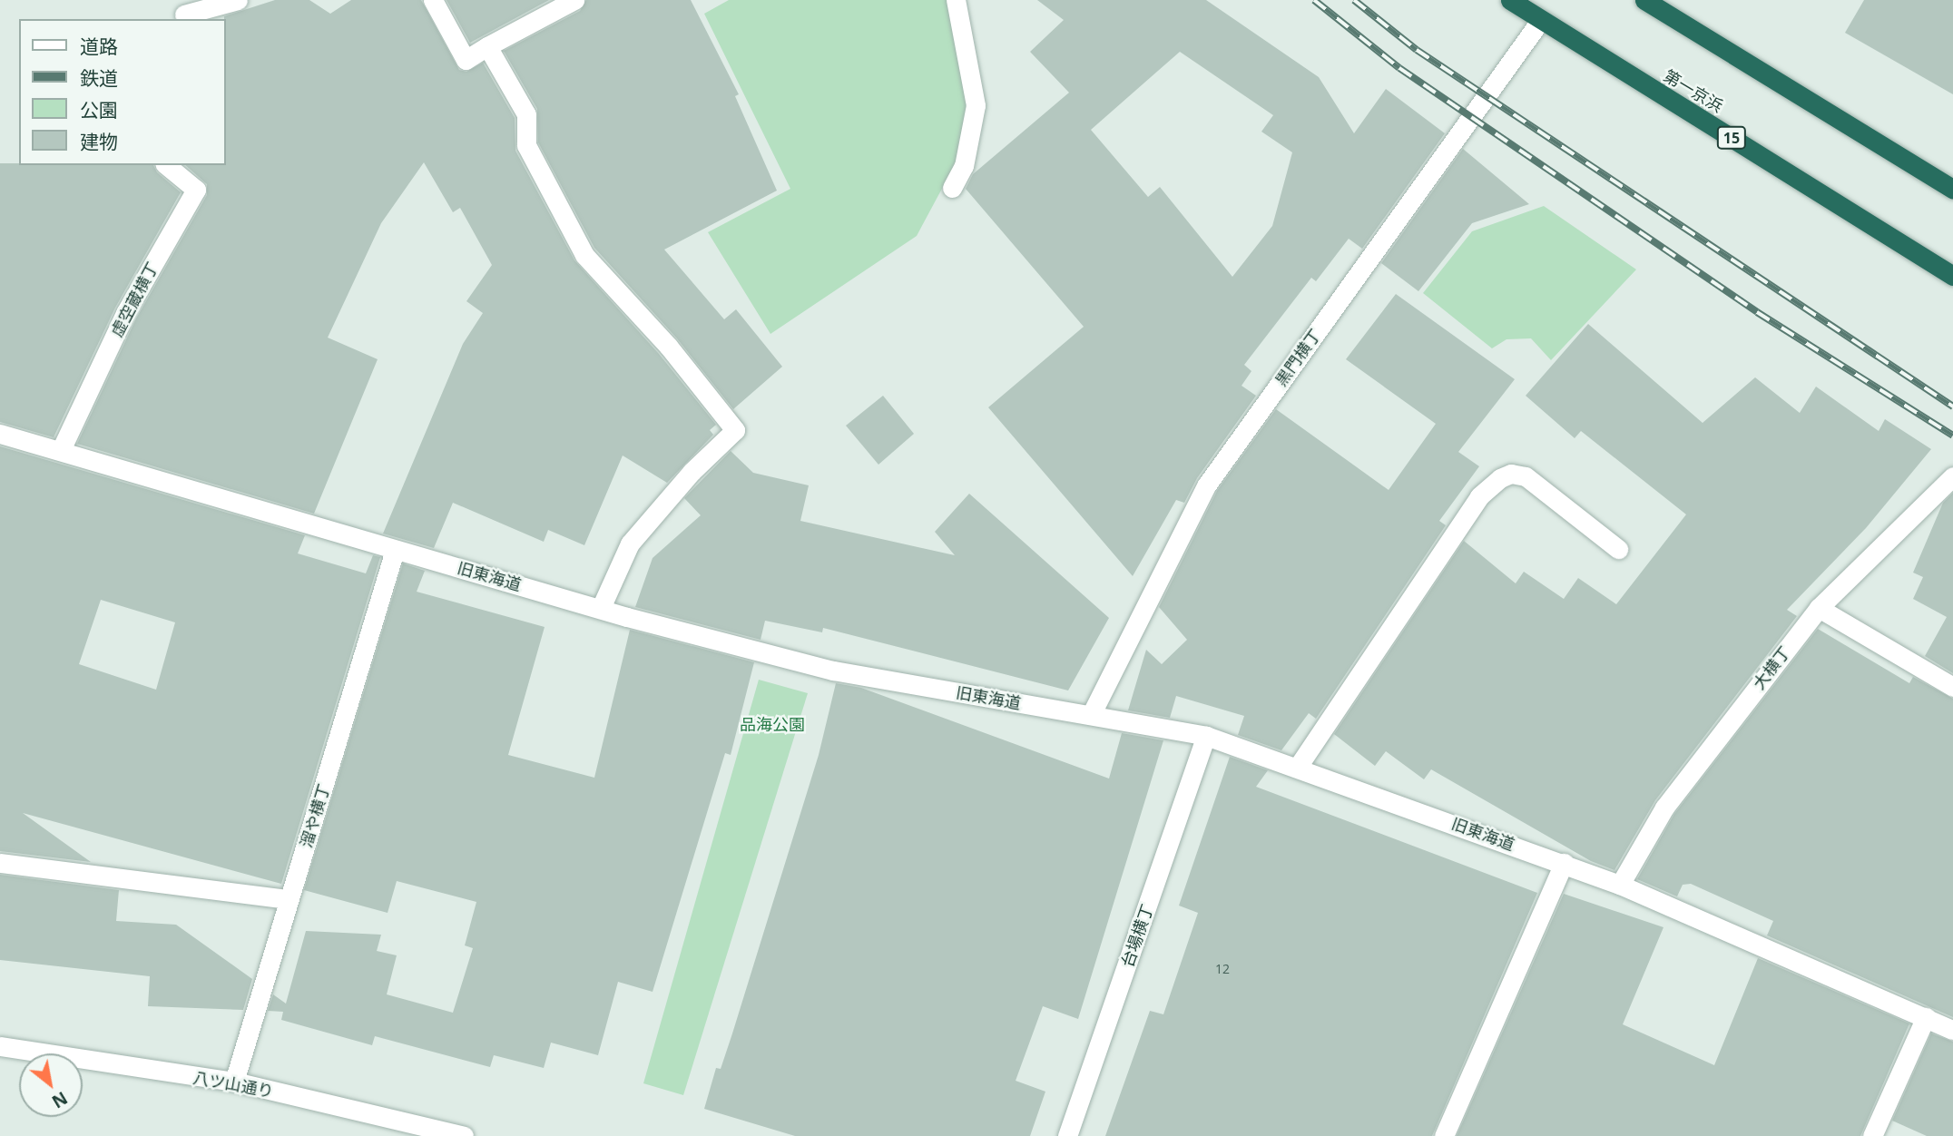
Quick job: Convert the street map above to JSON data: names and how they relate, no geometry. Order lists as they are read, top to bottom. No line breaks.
{"streets":{"highway":["第一京浜","15"],"street":["虚空蔵横丁","黒門横丁","旧東海道","大横丁","溜や横丁","台場横丁","八ツ山通り"]},"crossings":[["第一京浜","黒門横丁"],["虚空蔵横丁","旧東海道"],["黒門横丁","旧東海道"],["旧東海道","大横丁"],["旧東海道","溜や横丁"],["旧東海道","台場横丁"],["溜や横丁","八ツ山通り"]],"parks":["品海公園"],"house_numbers":["12"],"legend":["道路","鉄道","公園","建物"],"north":"bottom right"}
